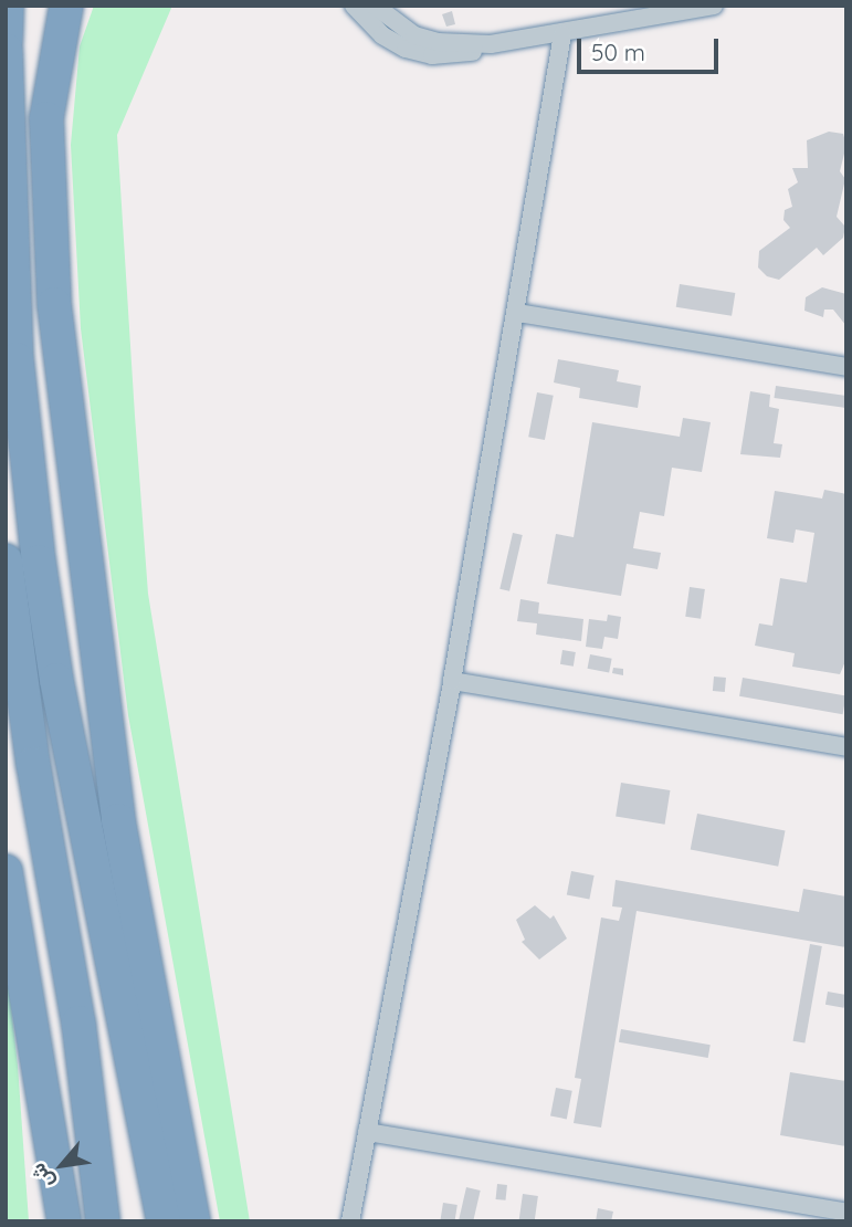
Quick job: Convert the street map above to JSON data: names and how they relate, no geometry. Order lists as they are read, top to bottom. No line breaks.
{"scale_bar":"50 m","north":"bottom left"}
